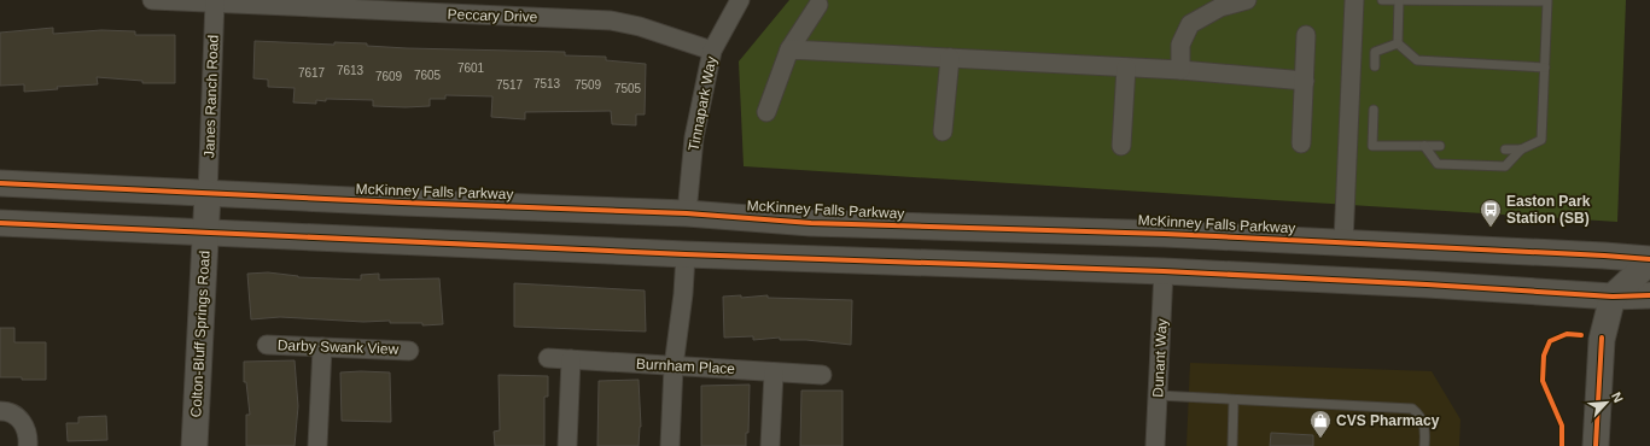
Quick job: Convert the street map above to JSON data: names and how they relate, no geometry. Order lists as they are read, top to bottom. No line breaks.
{"streets":{"main road":["McKinney Falls Parkway","Colton-Bluff Springs Road"],"street":["Peccary Drive","Janes Ranch Road","Tinnapark Way","Darby Swank View","Dunant Way","Burnham Place"]},"crossings":[["Peccary Drive","Janes Ranch Road"],["Peccary Drive","Tinnapark Way"],["Janes Ranch Road","McKinney Falls Parkway"],["Janes Ranch Road","Colton-Bluff Springs Road"],["Tinnapark Way","McKinney Falls Parkway"],["McKinney Falls Parkway","Colton-Bluff Springs Road"]],"places":{"bus stop":["Easton Park Station (SB)"],"shop":["CVS Pharmacy"]},"house_numbers":["7601","7613","7617","7605","7609","7513","7517","7509","7505"],"north":"top right"}
